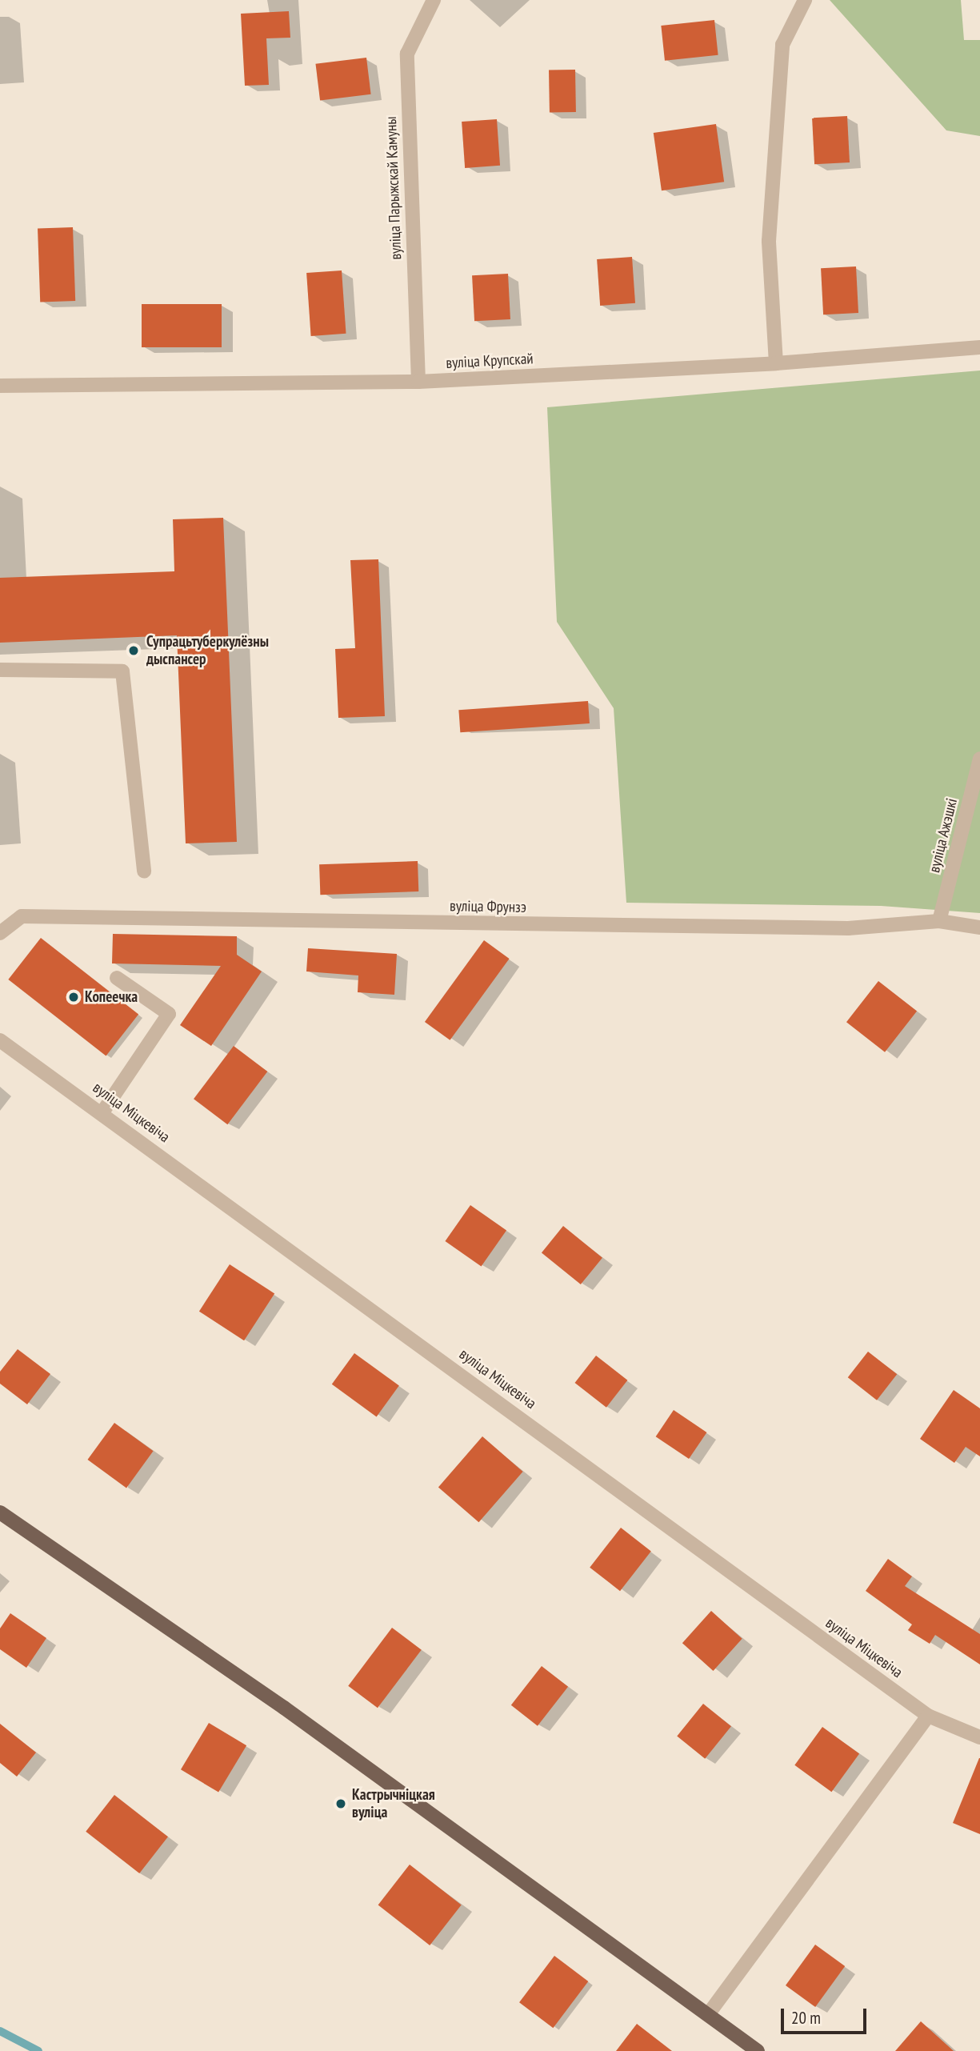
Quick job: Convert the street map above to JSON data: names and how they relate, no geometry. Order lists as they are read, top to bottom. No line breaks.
{"streets":{"street":["вуліца Парыжскай Камуны","вуліца Крупскай","вуліца Ажэшкі","вуліца Фрунзэ","вуліца Міцкевіча"]},"crossings":[["вуліца Парыжскай Камуны","вуліца Крупскай"],["вуліца Ажэшкі","вуліца Фрунзэ"]],"places":["Супрацьтуберкулёзны дыспансер","Копеечка","Кастрычніцкая вуліца"],"scale_bar":"20 m"}
